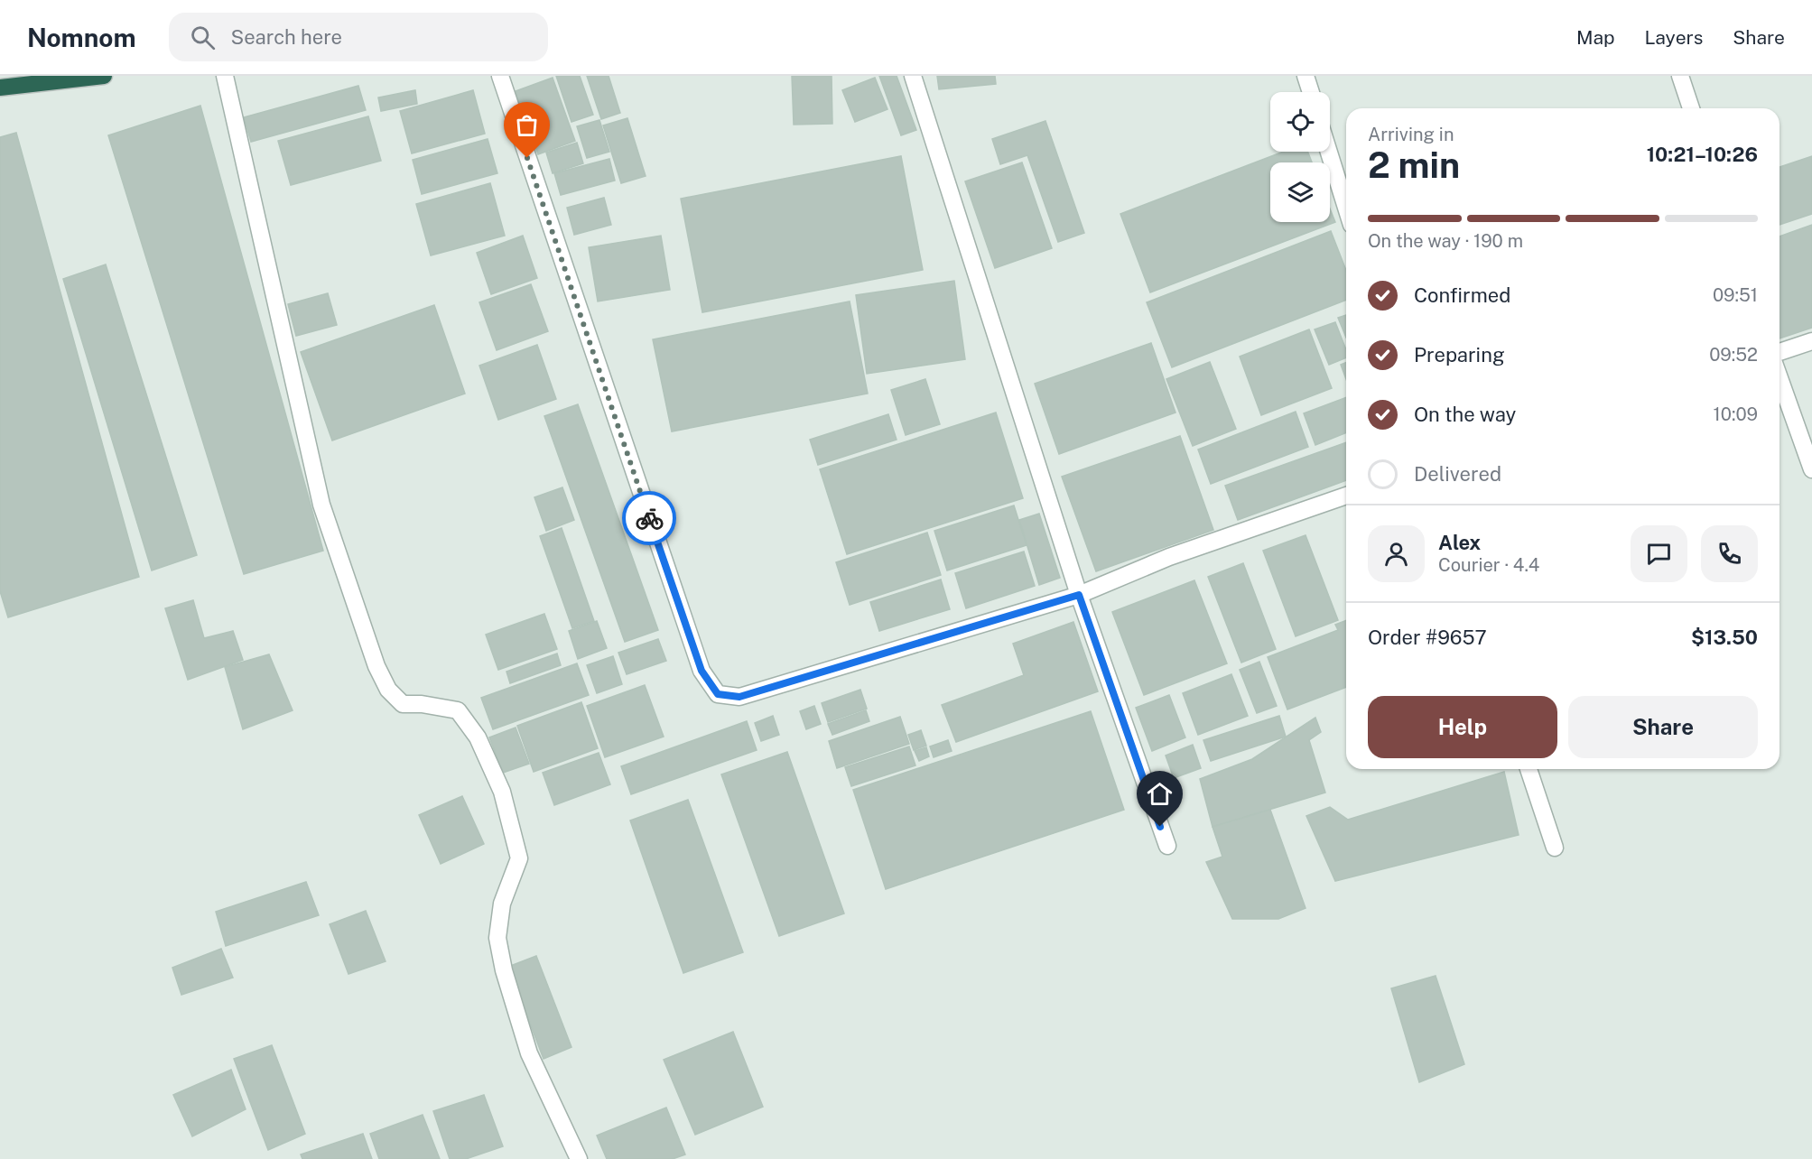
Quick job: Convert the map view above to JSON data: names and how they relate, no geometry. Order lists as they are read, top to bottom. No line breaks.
{"page":{"header":"Nomnom","search":"Search here","nav":["Map","Layers","Share"],"heading":["2 min","Arriving in","10:21–10:26"],"panel":["Alex","Courier · 4.4","Order #9657","$13.50"],"bar":"On the way · 190 m","list":[["Confirmed","09:51"],["Preparing","09:52"],["On the way","10:09"],"Delivered"],"buttons":["Help","Share"]}}
